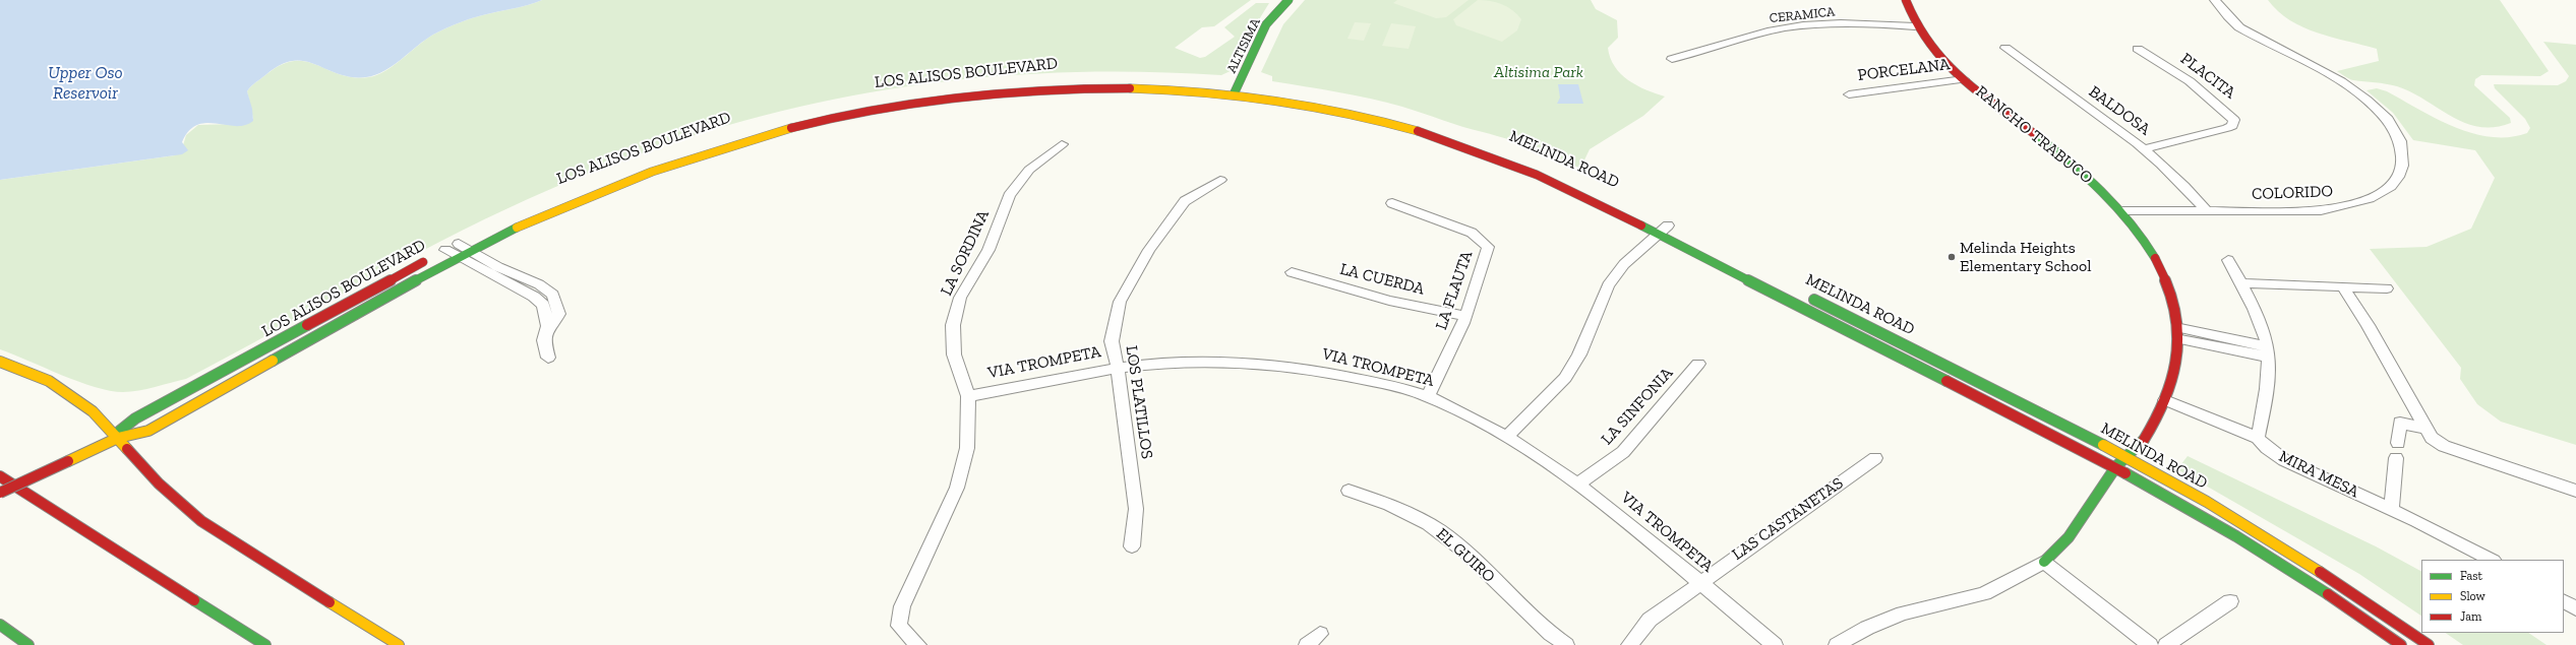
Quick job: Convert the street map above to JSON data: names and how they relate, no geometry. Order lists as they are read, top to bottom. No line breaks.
{"streets":{"main road":["ALTISIMA","LOS ALISOS BOULEVARD","RANCHO TRABUCO","MELINDA ROAD"],"street":["CERAMICA","PORCELANA","PLACITA","BALDOSA","COLORIDO","LA SORDINA","LA CUERDA","LA FLAUTA","VIA TROMPETA","LOS PLATILLOS","LA SINFONIA","MIRA MESA","LAS CASTANETAS","EL GUIRO"]},"crossings":[["CERAMICA","RANCHO TRABUCO"],["ALTISIMA","LOS ALISOS BOULEVARD"],["ALTISIMA","MELINDA ROAD"],["PORCELANA","RANCHO TRABUCO"],["LOS ALISOS BOULEVARD","MELINDA ROAD"],["PLACITA","BALDOSA"],["BALDOSA","COLORIDO"],["RANCHO TRABUCO","MELINDA ROAD"],["RANCHO TRABUCO","COLORIDO"],["LA SORDINA","VIA TROMPETA"],["LA CUERDA","LA FLAUTA"],["LA FLAUTA","VIA TROMPETA"],["VIA TROMPETA","LOS PLATILLOS"],["VIA TROMPETA","LA SINFONIA"],["VIA TROMPETA","LAS CASTANETAS"]],"water":["Upper Oso Reservoir"],"parks":["Altisima Park"],"places":["Melinda Heights Elementary School"],"legend":["Fast","Slow","Jam"]}
